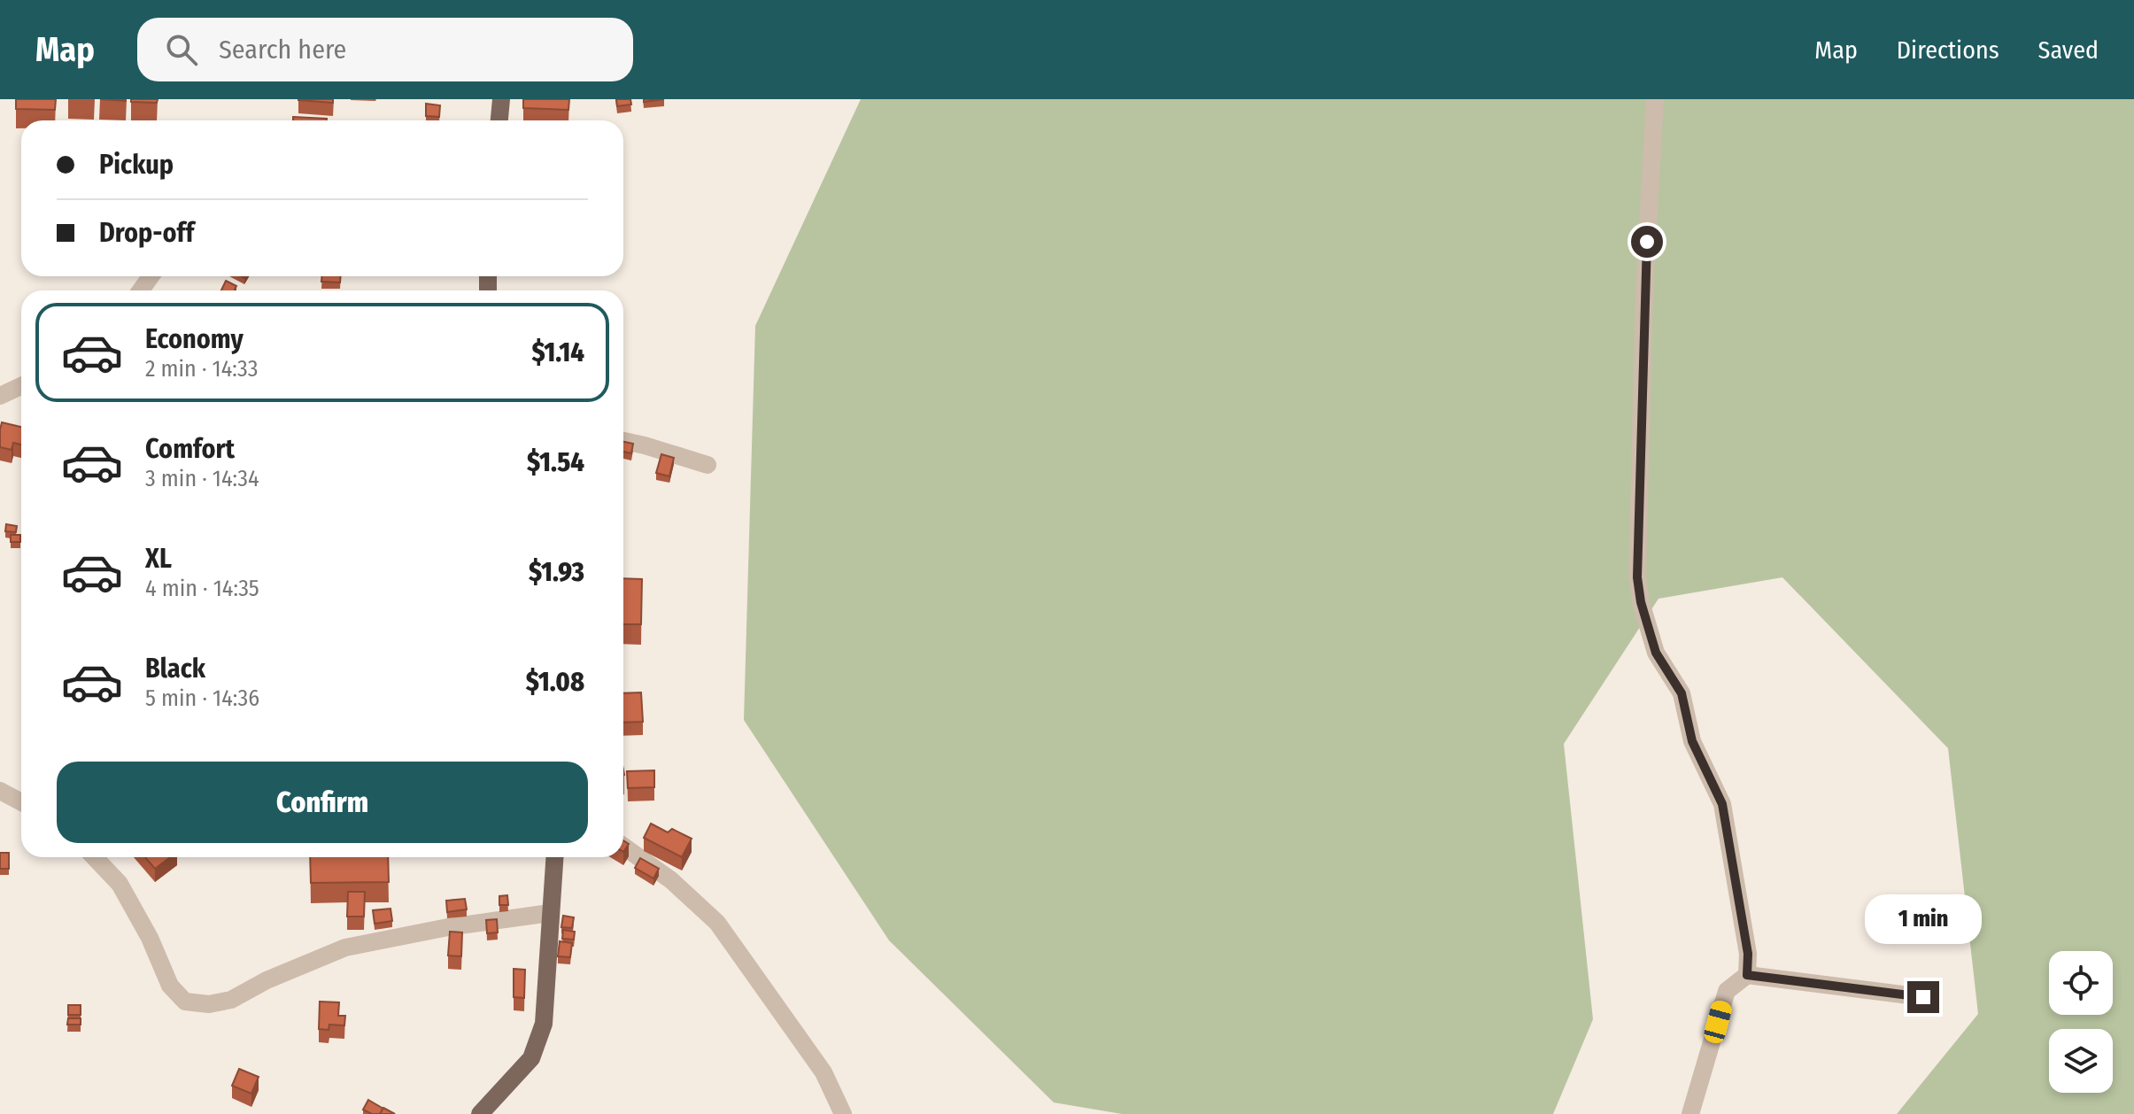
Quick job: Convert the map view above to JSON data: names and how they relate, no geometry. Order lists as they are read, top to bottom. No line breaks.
{"page":{"header":"Map","search":"Search here","nav":["Map","Directions","Saved"],"banner":["Pickup","Drop-off"],"list":[{"name":"Economy","note":"2 min · 14:33","value":"$1.14"},{"name":"Comfort","note":"3 min · 14:34","value":"$1.54"},{"name":"XL","note":"4 min · 14:35","value":"$1.93"},{"name":"Black","note":"5 min · 14:36","value":"$1.08"}],"buttons":"Confirm","bubble":"1 min"}}
